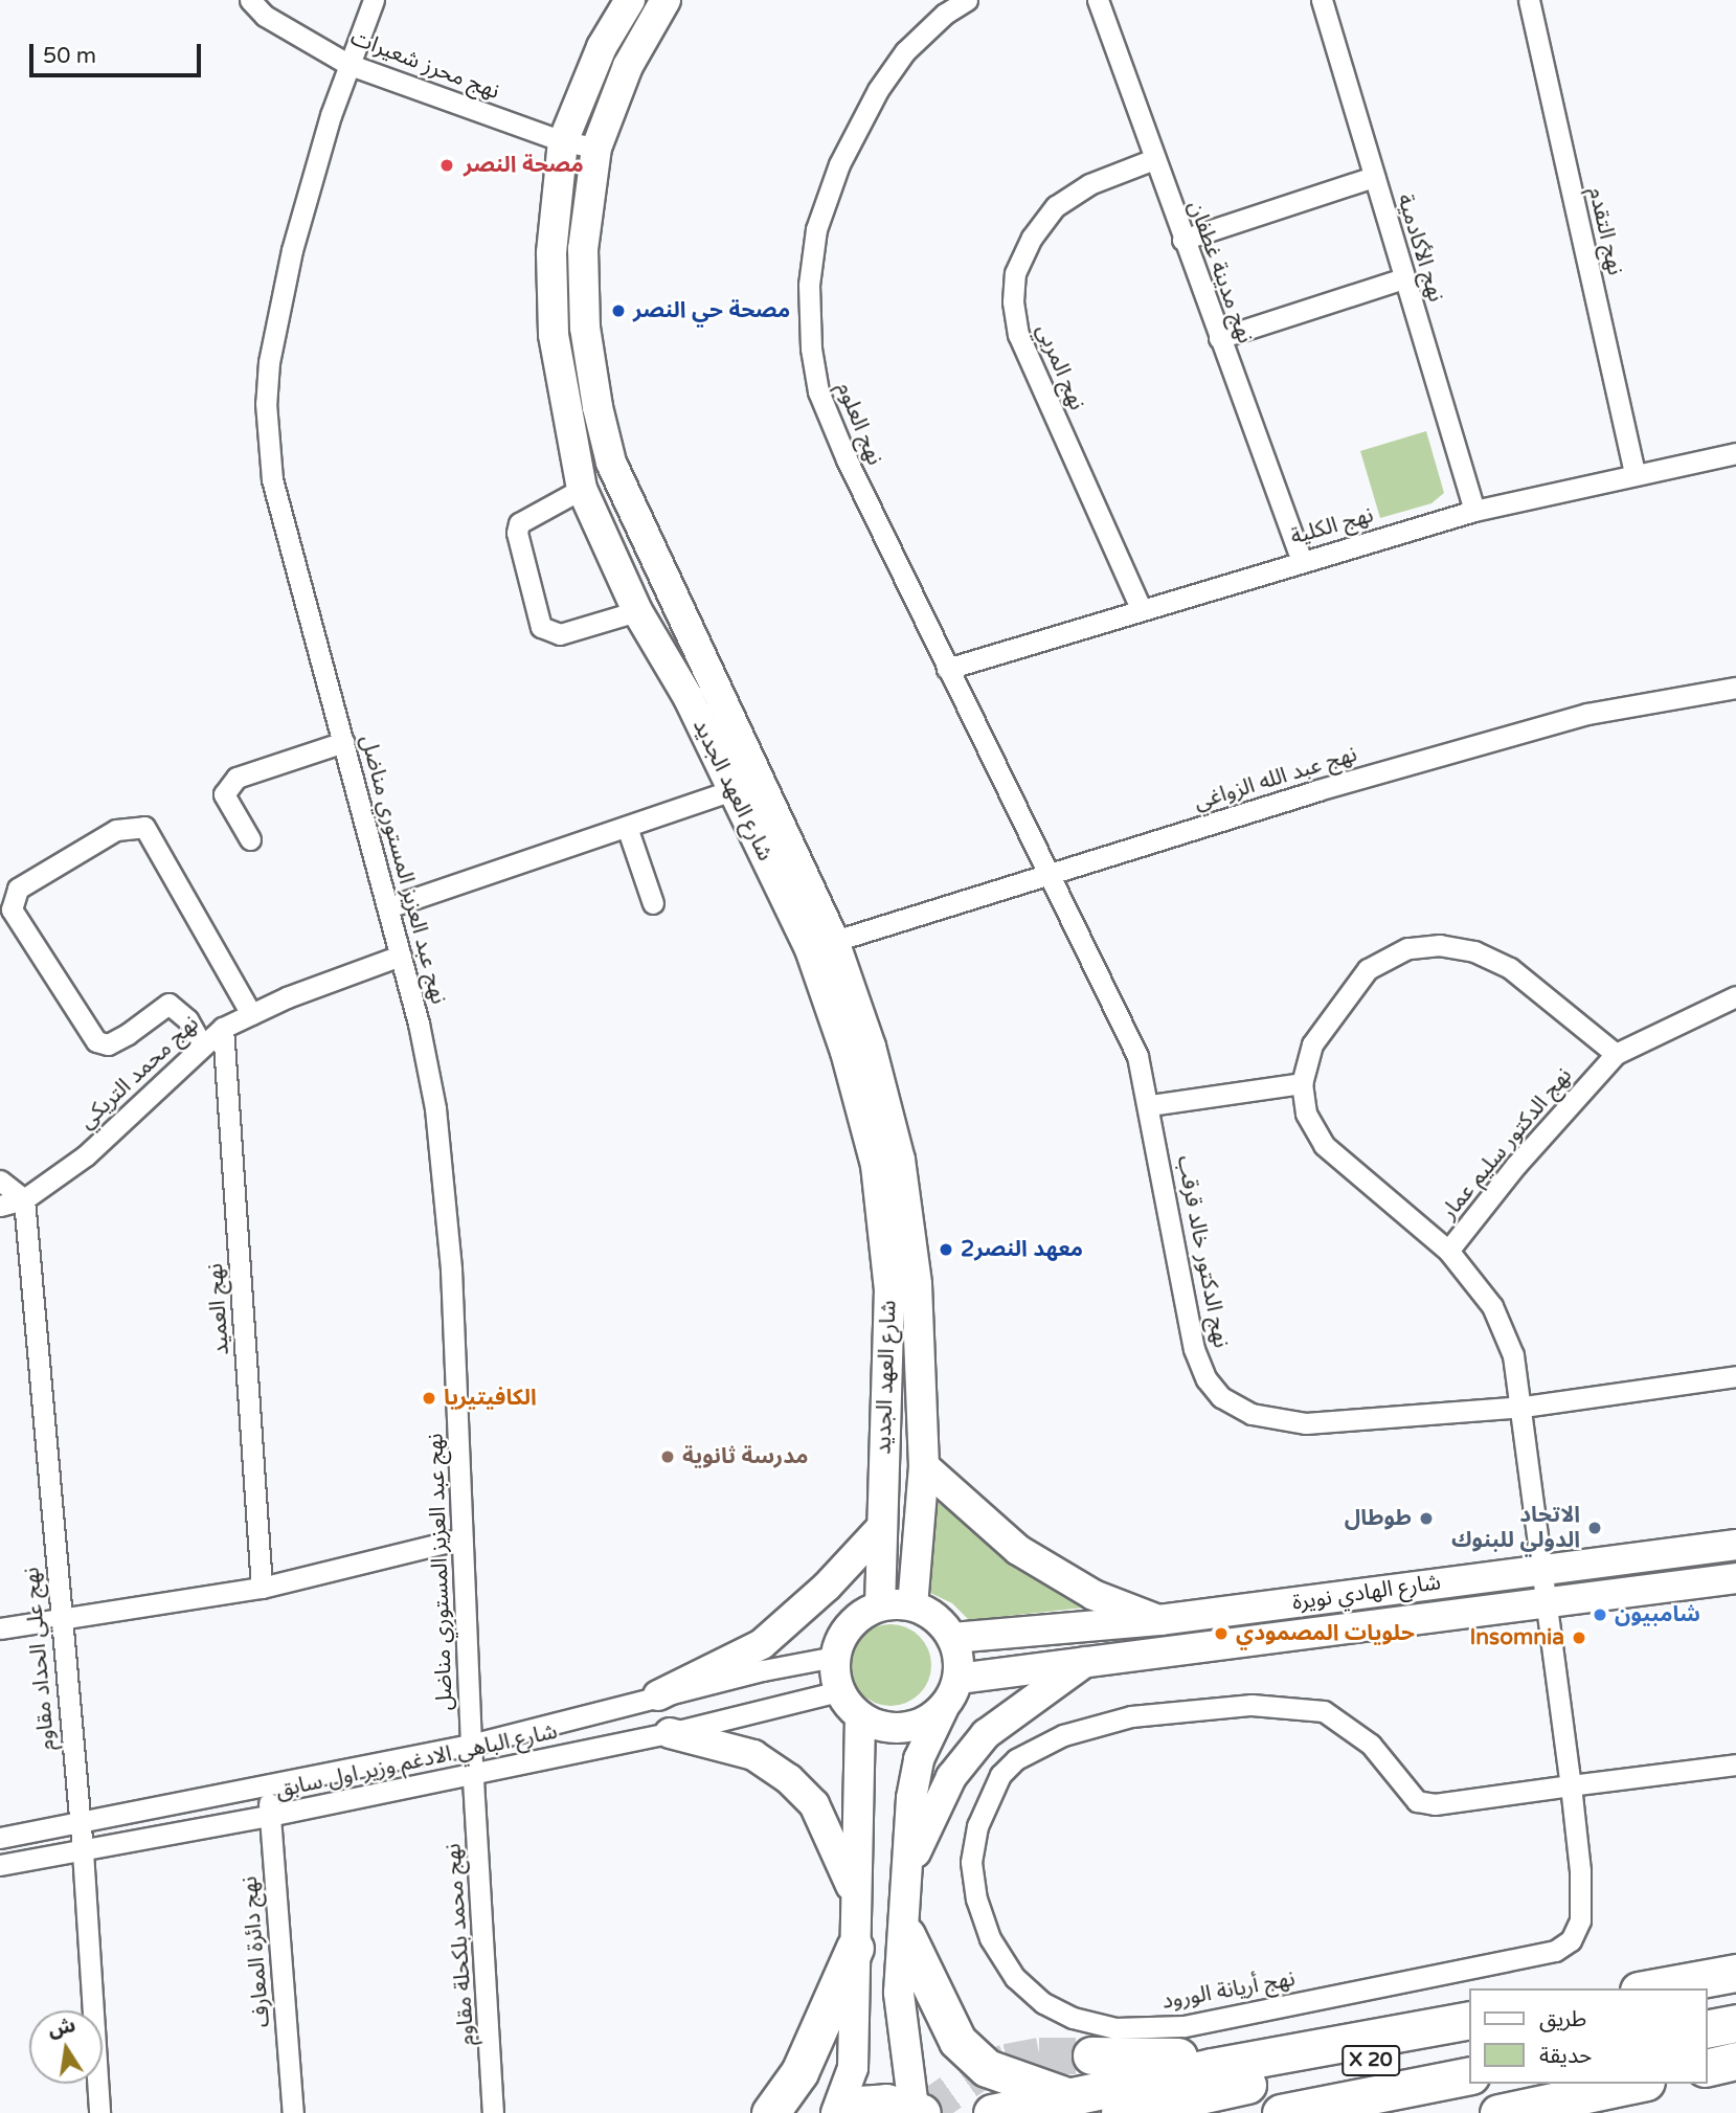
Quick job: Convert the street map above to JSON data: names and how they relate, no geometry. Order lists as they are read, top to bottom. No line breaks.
{"streets":{"highway":["X 20"],"main road":["شارع العهد الجديد","شارع الهادي نويرة"],"street":["نهج محرز شعيرات","نهج التقدم","نهج الأكادمية","نهج مدينة غطفان","نهج المربي","نهج العلوم","نهج الكلية","نهج عبد الله الزواغي","نهج عبد العزيز المستوري مناضل","نهج محمد التريكي","نهج الدكتور سليم عمار","نهج الدكتور خالد قرقب","نهج العميد","نهج علي الحداد مقاوم","شارع الباهي الادغم وزير اول سابق","نهج محمد بلكحلة مقاوم","نهج دائرة المعارف","نهج أريانة الورود"]},"crossings":[["نهج محرز شعيرات","شارع العهد الجديد"],["نهج محرز شعيرات","نهج عبد العزيز المستوري مناضل"],["نهج التقدم","نهج الكلية"],["نهج الأكادمية","نهج الكلية"],["نهج مدينة غطفان","نهج المربي"],["نهج مدينة غطفان","نهج الكلية"],["نهج المربي","نهج الكلية"],["نهج العلوم","نهج الكلية"],["نهج العلوم","نهج عبد الله الزواغي"],["نهج العلوم","نهج الدكتور خالد قرقب"],["نهج عبد الله الزواغي","شارع العهد الجديد"],["نهج عبد الله الزواغي","نهج الدكتور خالد قرقب"],["شارع العهد الجديد","شارع الهادي نويرة"],["شارع العهد الجديد","شارع الباهي الادغم وزير اول سابق"],["نهج عبد العزيز المستوري مناضل","نهج محمد التريكي"],["نهج عبد العزيز المستوري مناضل","شارع الباهي الادغم وزير اول سابق"],["نهج عبد العزيز المستوري مناضل","نهج محمد بلكحلة مقاوم"],["نهج محمد التريكي","نهج العميد"],["نهج محمد التريكي","نهج علي الحداد مقاوم"],["نهج الدكتور سليم عمار","نهج الدكتور خالد قرقب"],["نهج الدكتور سليم عمار","شارع الهادي نويرة"],["نهج الدكتور سليم عمار","نهج أريانة الورود"],["شارع الهادي نويرة","شارع الباهي الادغم وزير اول سابق"],["شارع الهادي نويرة","نهج أريانة الورود"],["نهج علي الحداد مقاوم","شارع الباهي الادغم وزير اول سابق"],["شارع الباهي الادغم وزير اول سابق","نهج محمد بلكحلة مقاوم"],["شارع الباهي الادغم وزير اول سابق","نهج دائرة المعارف"]],"places":["مصحة النصر","مصحة حي النصر","معهد النصر2","الكافيتيريا","مدرسة ثانوية","طوطال","الاتحاد الدولي للبنوك","شامبيون","حلويات المصمودي","Insomnia"],"legend":["طريق","حديقة"],"scale_bar":"50 m","north":"top"}
